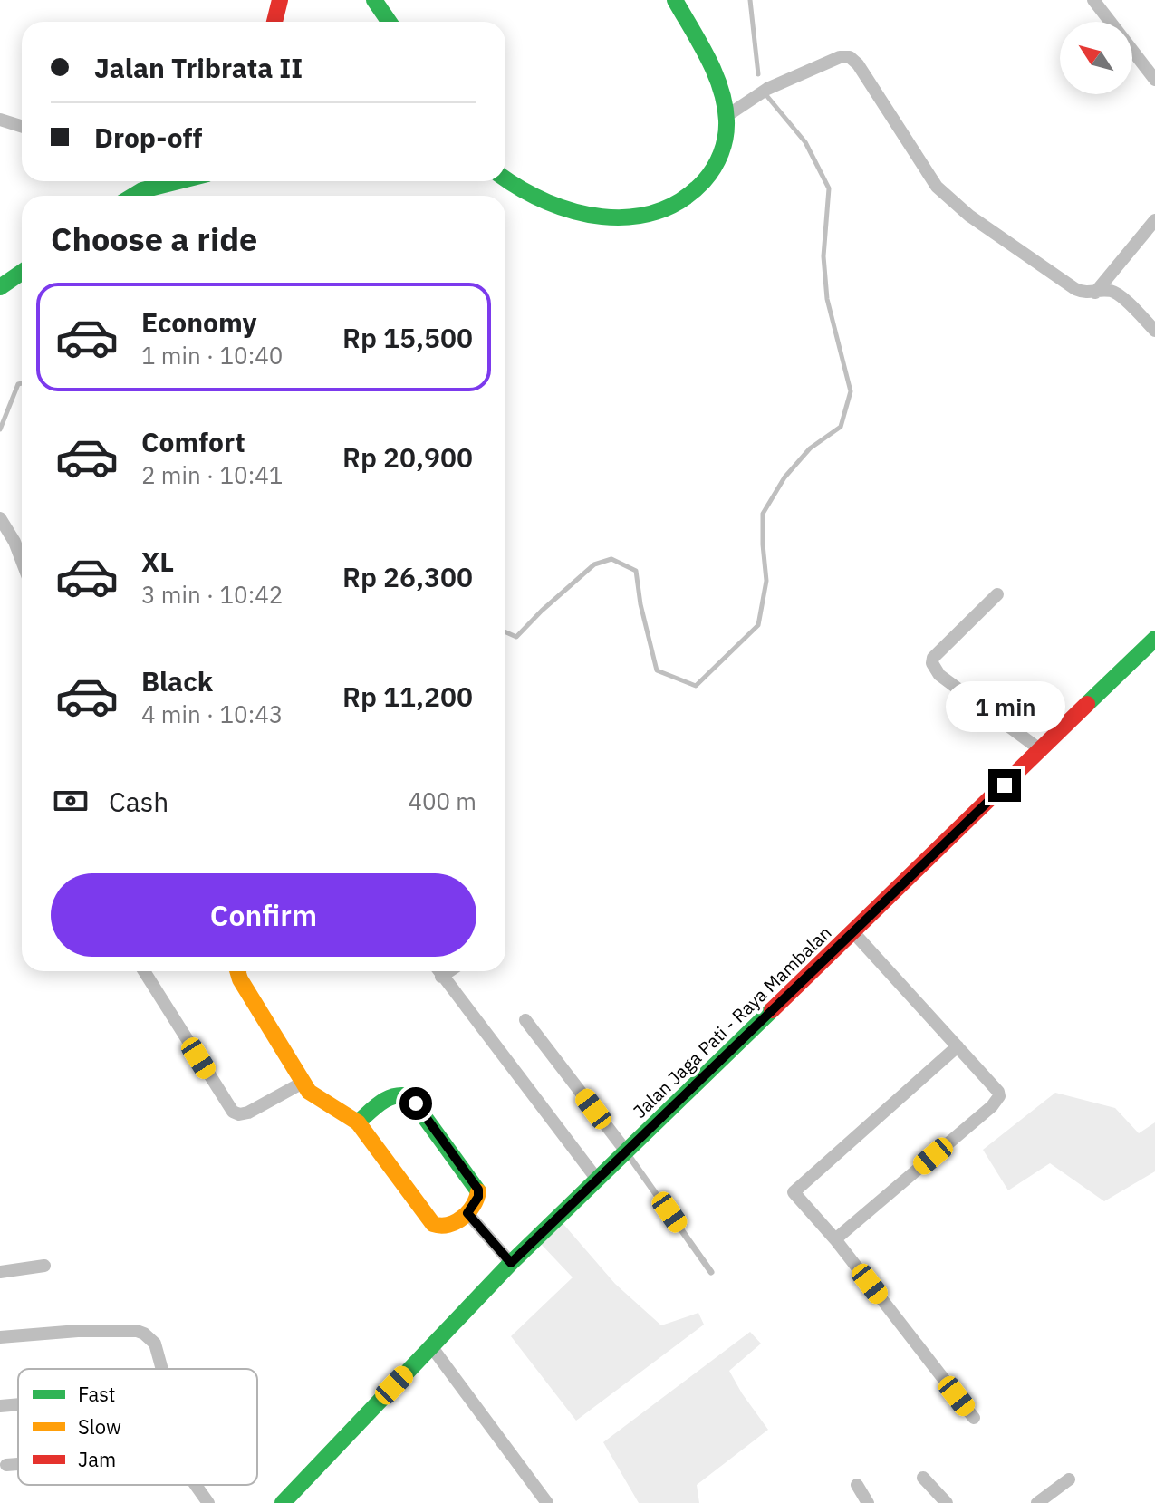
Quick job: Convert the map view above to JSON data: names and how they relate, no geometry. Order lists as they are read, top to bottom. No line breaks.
{"streets":{"street":["Jalan Jaga Pati - Raya Mambalan"]},"legend":["Fast","Slow","Jam"],"north":"top left","page":{"banner":["Jalan Tribrata II","Drop-off"],"heading":"Choose a ride","list":[{"name":"Economy","note":"1 min · 10:40","value":"Rp 15,500"},{"name":"Comfort","note":"2 min · 10:41","value":"Rp 20,900"},{"name":"XL","note":"3 min · 10:42","value":"Rp 26,300"},{"name":"Black","note":"4 min · 10:43","value":"Rp 11,200"}],"bubble":"1 min","pay":["Cash","400 m"],"buttons":"Confirm"}}
